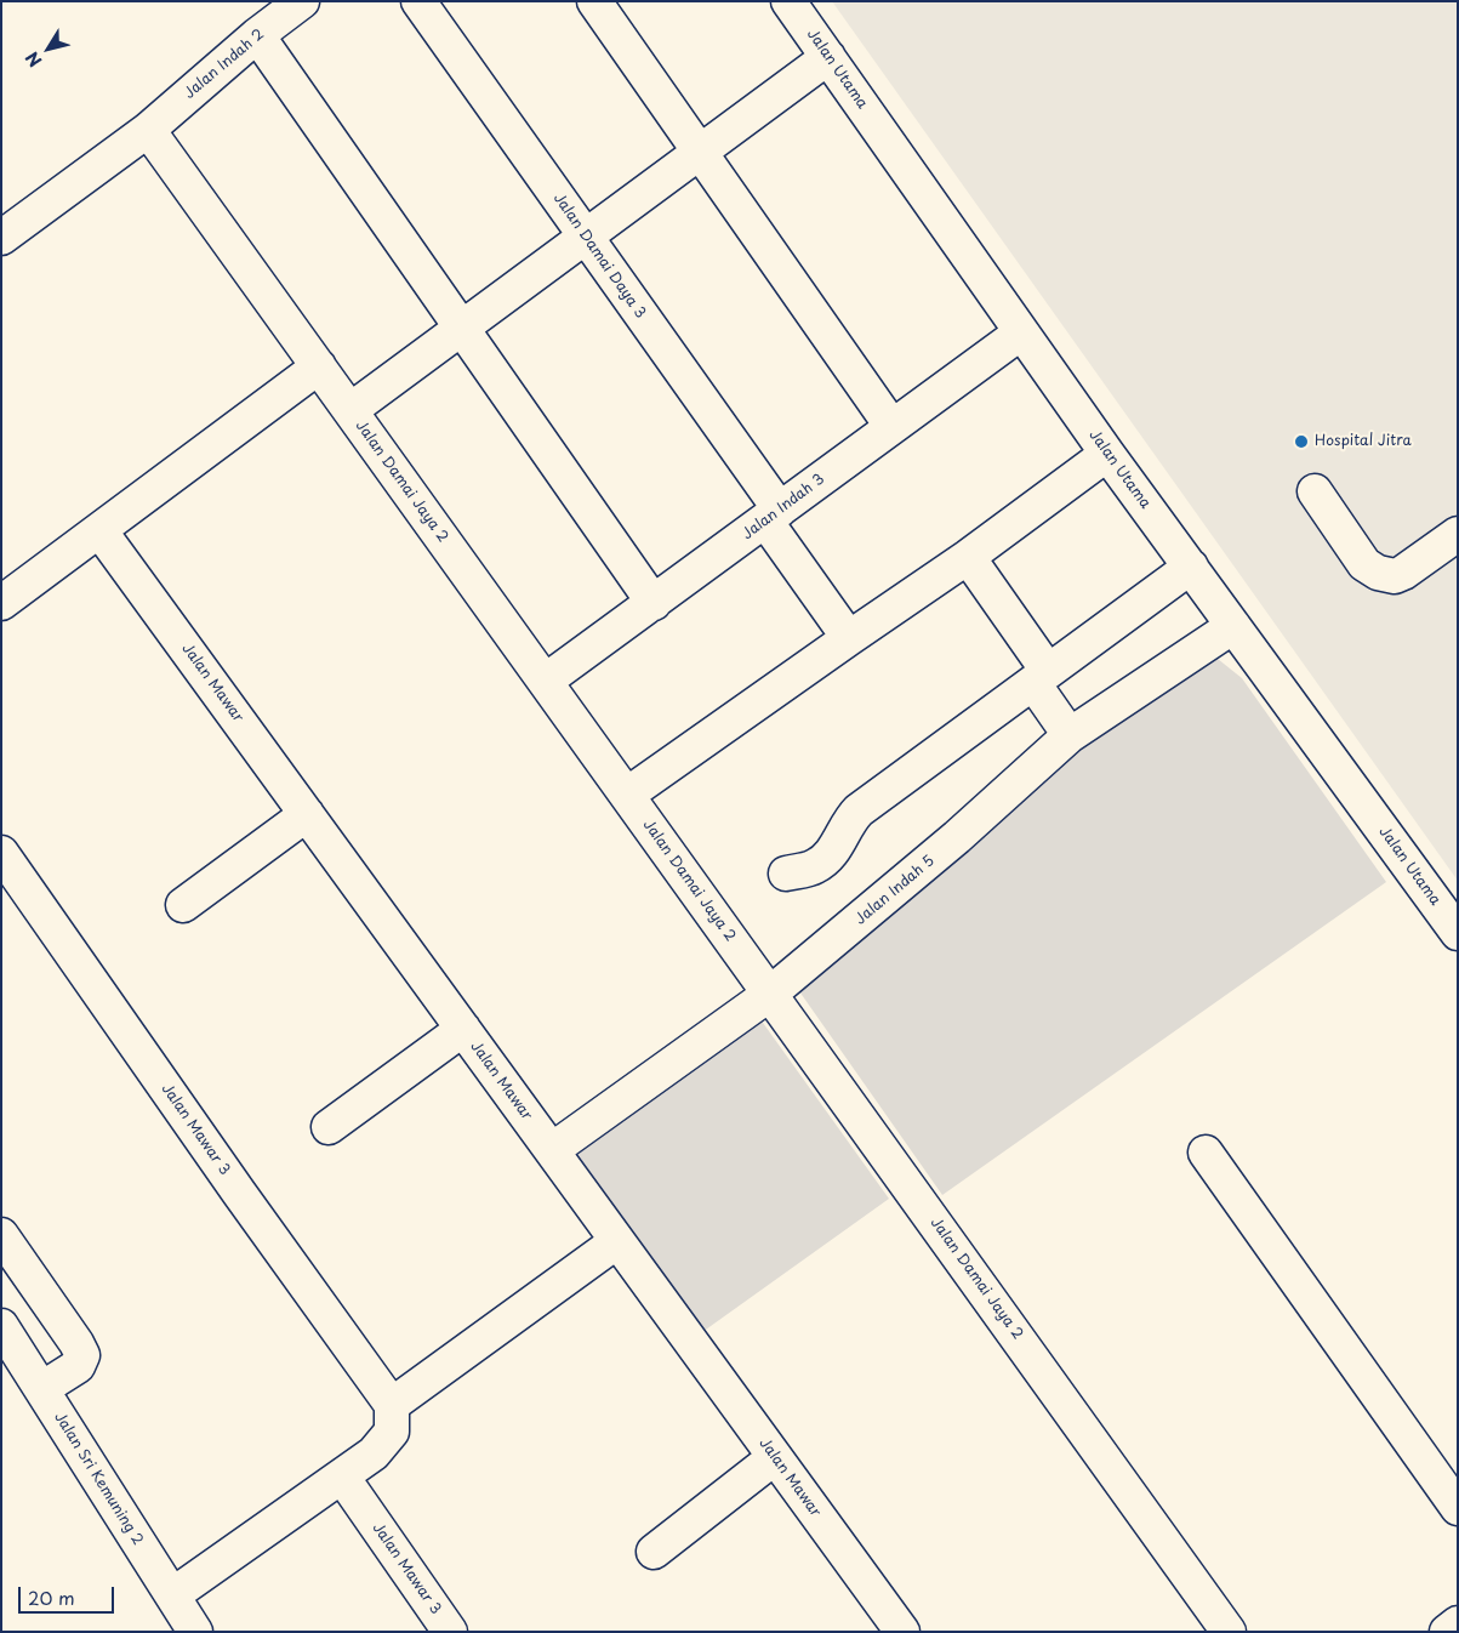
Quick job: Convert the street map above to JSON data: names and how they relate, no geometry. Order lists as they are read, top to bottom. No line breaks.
{"streets":{"street":["Jalan Indah 2","Jalan Utama","Jalan Damai Daya 3","Jalan Damai Jaya 2","Jalan Indah 3","Jalan Mawar","Jalan Indah 5","Jalan Mawar 3","Jalan Sri Kemuning 2"]},"crossings":[["Jalan Indah 2","Jalan Damai Jaya 2"],["Jalan Utama","Jalan Indah 3"],["Jalan Utama","Jalan Indah 5"],["Jalan Damai Daya 3","Jalan Indah 3"],["Jalan Damai Jaya 2","Jalan Indah 3"],["Jalan Damai Jaya 2","Jalan Indah 5"],["Jalan Mawar","Jalan Indah 5"]],"places":["Hospital Jitra"],"scale_bar":"20 m","north":"bottom left"}
